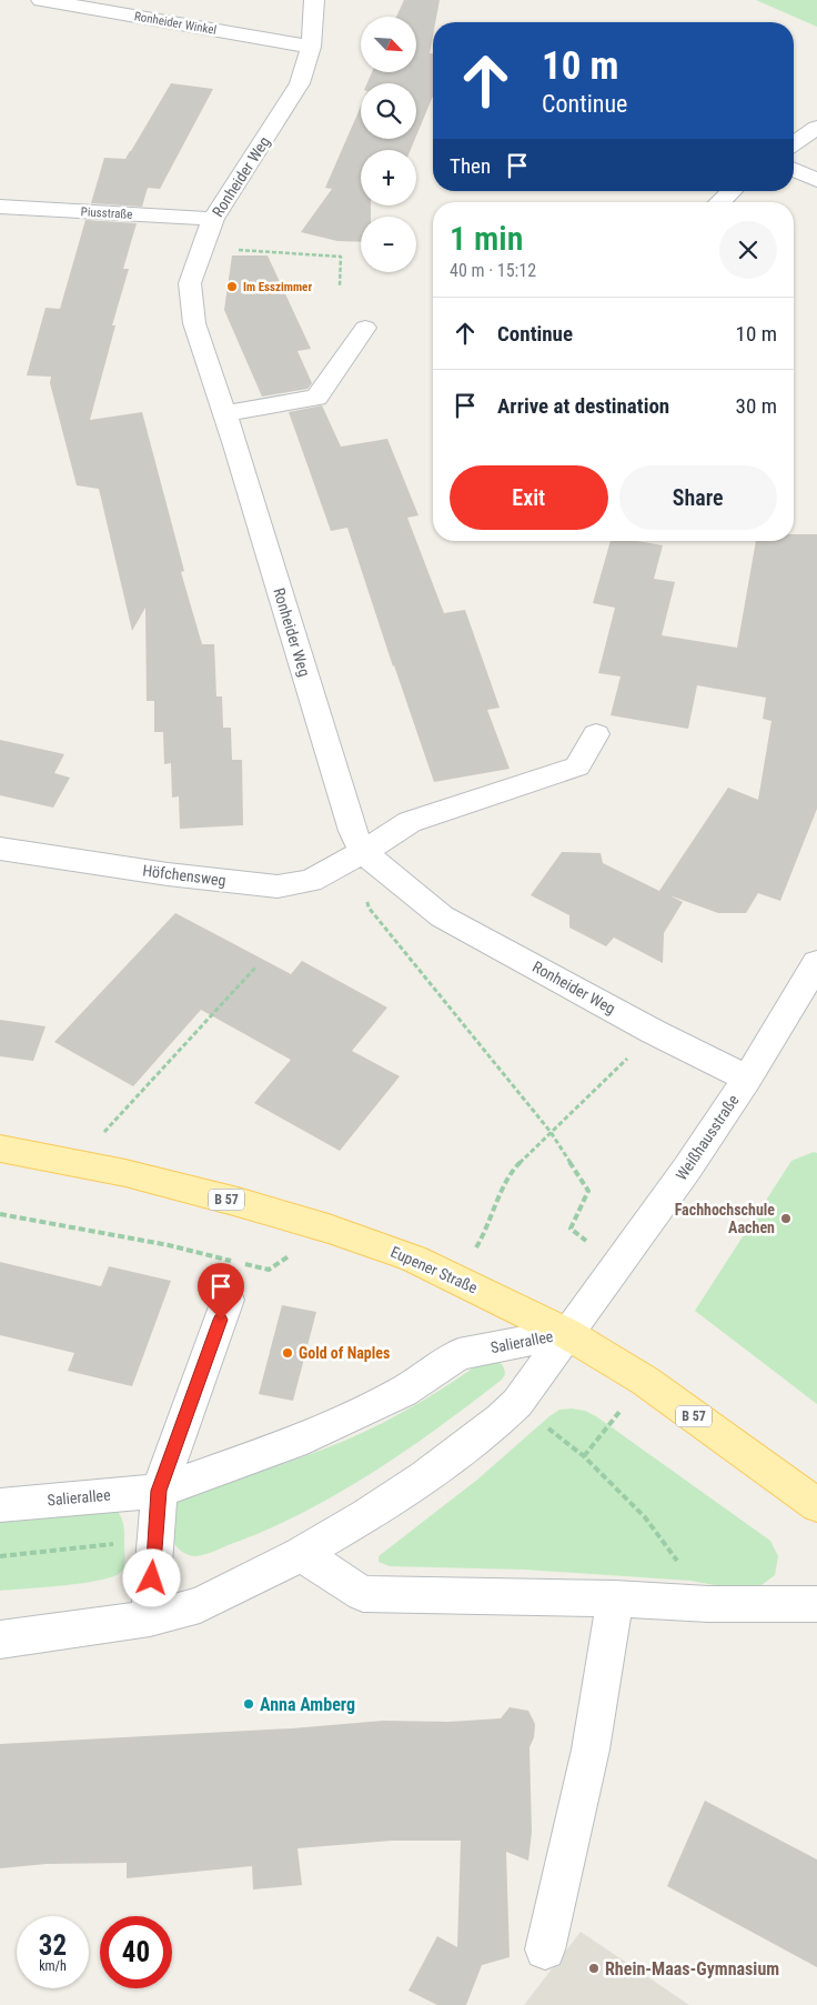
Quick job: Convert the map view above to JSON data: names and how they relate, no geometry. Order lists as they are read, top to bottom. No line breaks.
{"streets":{"main road":["B 57","Eupener Straße"],"street":["Ronheider Winkel","Ronheider Weg","Piusstraße","Höfchensweg","Weißhausstraße","Salierallee"]},"crossings":[["Ronheider Winkel","Ronheider Weg"],["Ronheider Weg","Piusstraße"],["Ronheider Weg","Höfchensweg"],["Ronheider Weg","Weißhausstraße"],["Weißhausstraße","Eupener Straße"],["Weißhausstraße","Salierallee"],["Eupener Straße","Salierallee"]],"places":["Im Esszimmer","Fachhochschule Aachen","Gold of Naples","Anna Amberg","Rhein-Maas-Gymnasium"],"north":"bottom right","page":{"map_buttons":["+","−"],"turn":["10 m","Continue"],"then":"Then","heading":["1 min","40 m · 15:12"],"list":[{"name":"Continue","value":"10 m"},{"name":"Arrive at destination","value":"30 m"}],"buttons":["Exit","Share"],"speed":"32 km/h","limit":"40"}}
